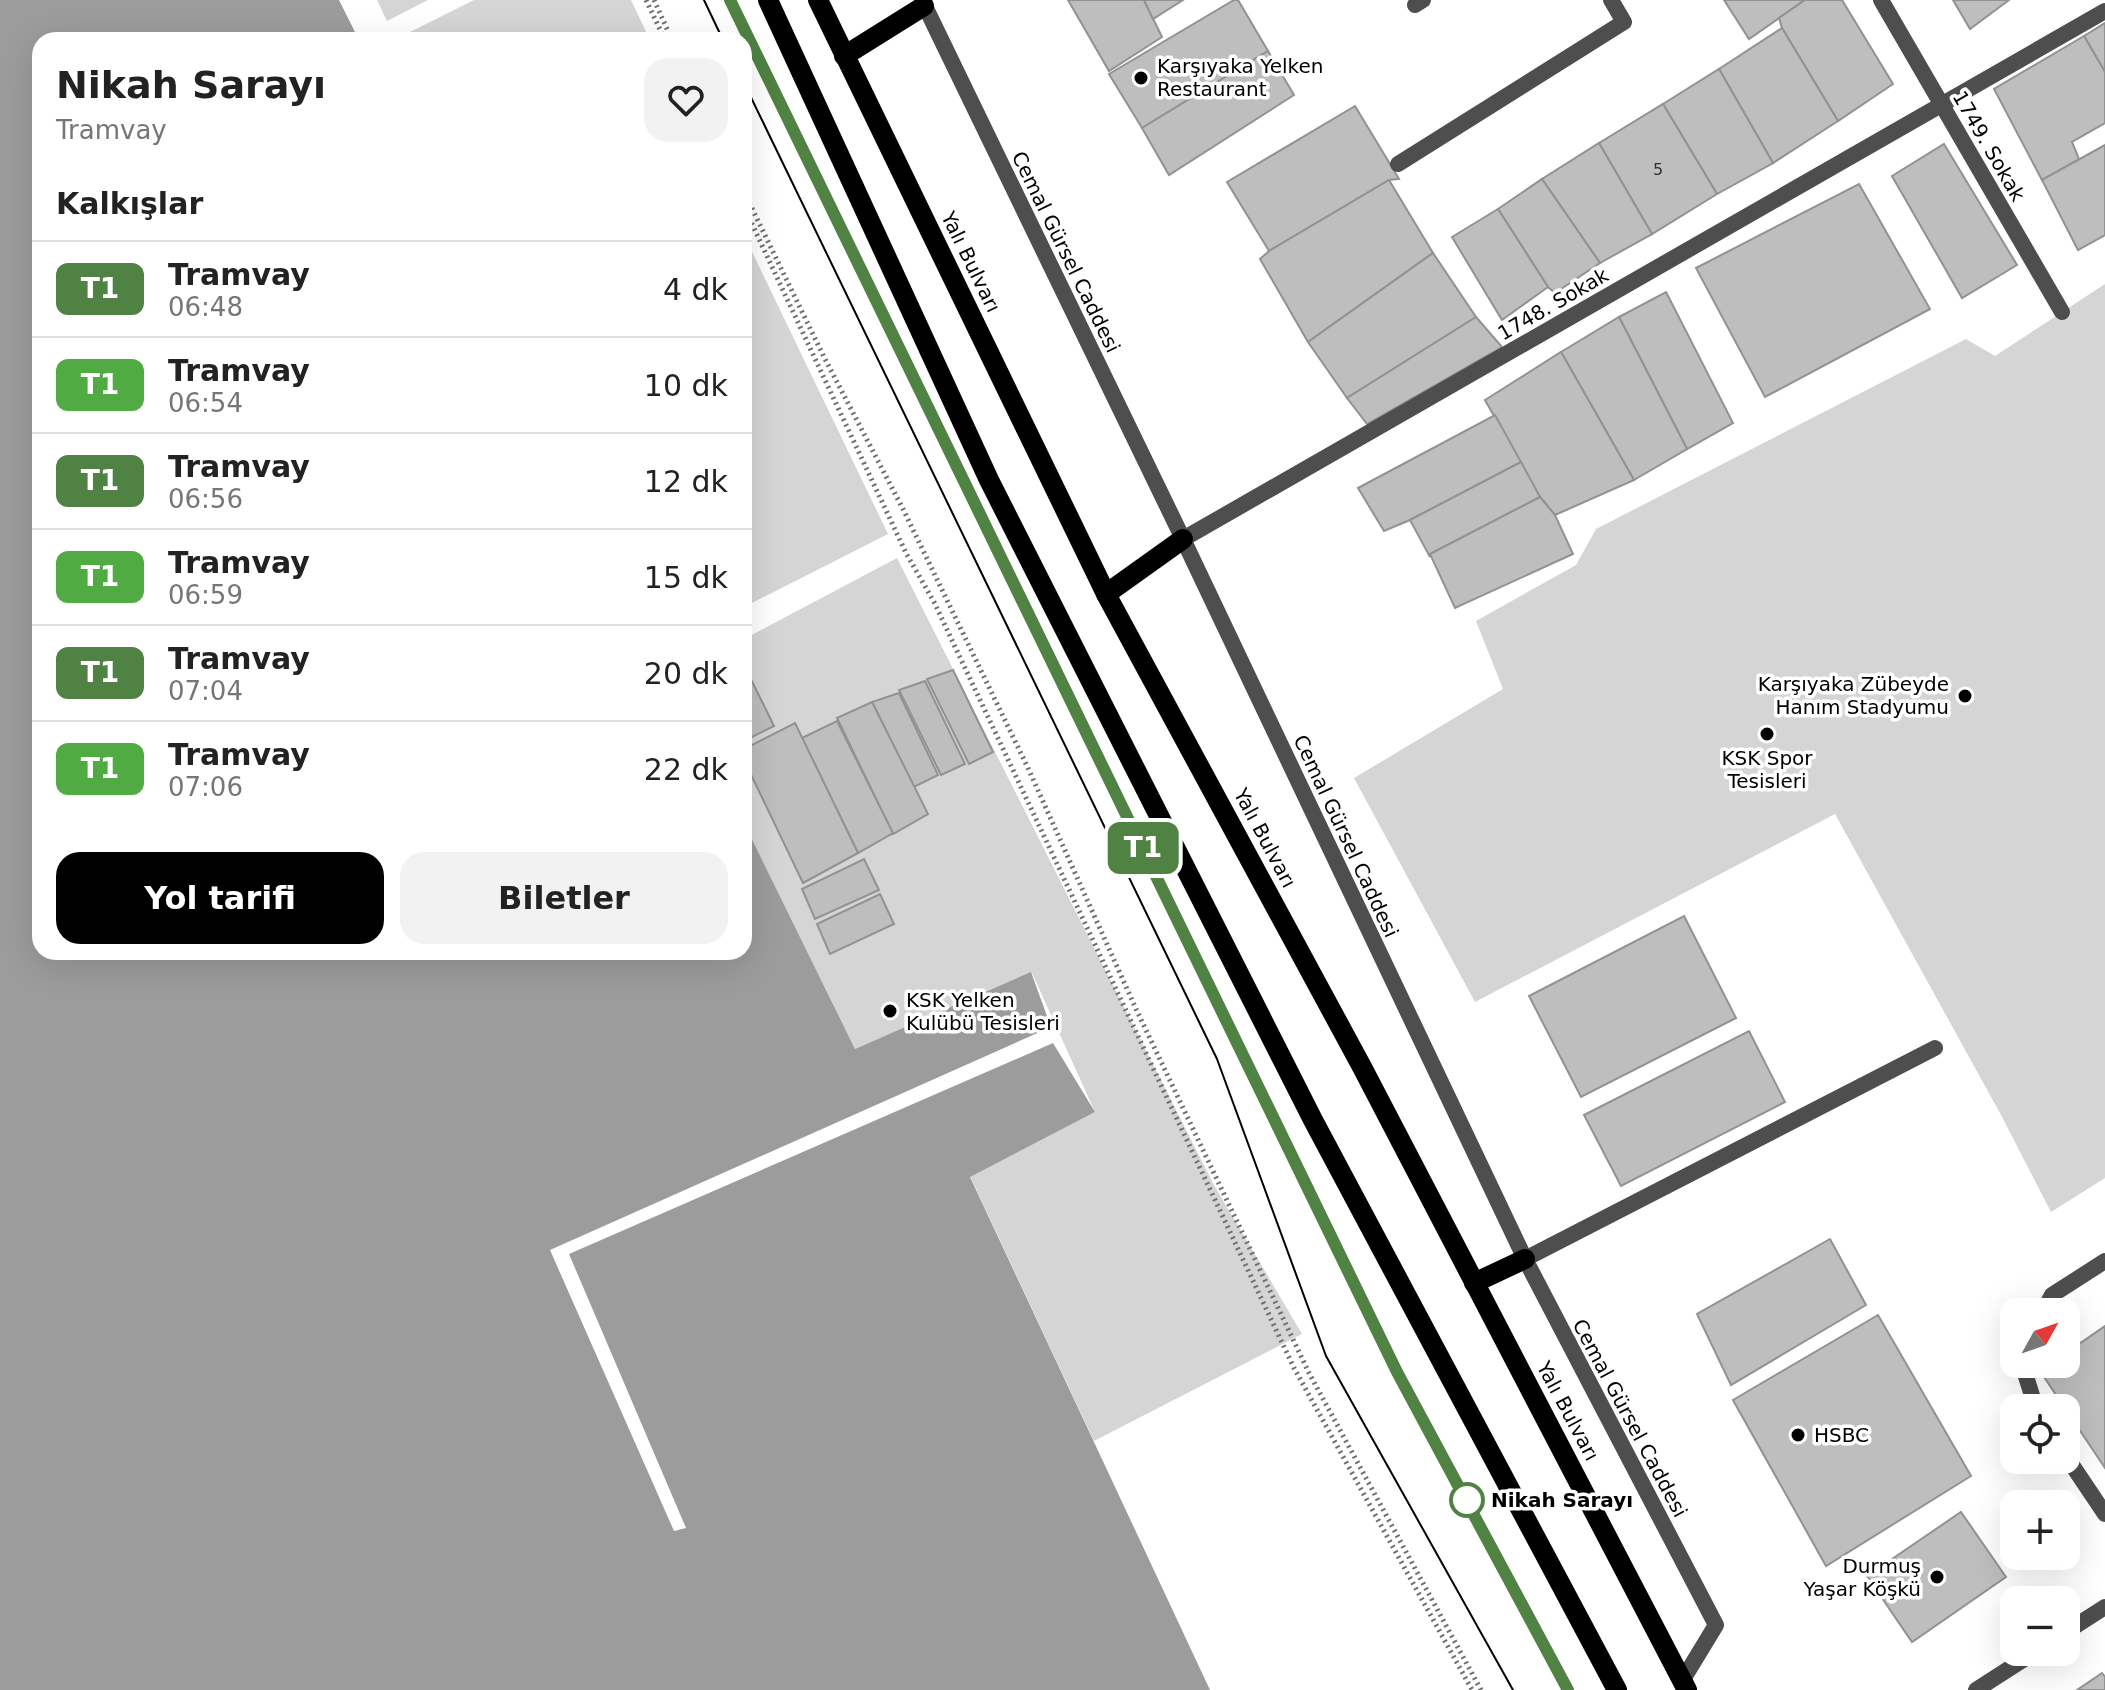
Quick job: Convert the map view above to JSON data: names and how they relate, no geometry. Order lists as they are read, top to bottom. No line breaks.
{"streets":{"main road":["Yalı Bulvarı"],"street":["1749. Sokak","Cemal Gürsel Caddesi","1748. Sokak"]},"crossings":[["1749. Sokak","1748. Sokak"],["Cemal Gürsel Caddesi","Yalı Bulvarı"],["Cemal Gürsel Caddesi","1748. Sokak"]],"places":["Karşıyaka Yelken Restaurant","Karşıyaka Zübeyde Hanım Stadyumu","KSK Spor Tesisleri","KSK Yelken Kulübü Tesisleri","HSBC","Nikah Sarayı","Durmuş Yaşar Köşkü"],"lines":["tram line T1"],"house_numbers":["5"],"north":"top right","page":{"on_map":"T1","heading":[["Nikah Sarayı","Tramvay"],"Kalkışlar"],"list":[{"mark":"T1","name":"Tramvay","note":"06:48","value":"4 dk"},{"mark":"T1","name":"Tramvay","note":"06:54","value":"10 dk"},{"mark":"T1","name":"Tramvay","note":"06:56","value":"12 dk"},{"mark":"T1","name":"Tramvay","note":"06:59","value":"15 dk"},{"mark":"T1","name":"Tramvay","note":"07:04","value":"20 dk"},{"mark":"T1","name":"Tramvay","note":"07:06","value":"22 dk"}],"buttons":["Yol tarifi","Biletler"],"map_buttons":["+","−"]}}
